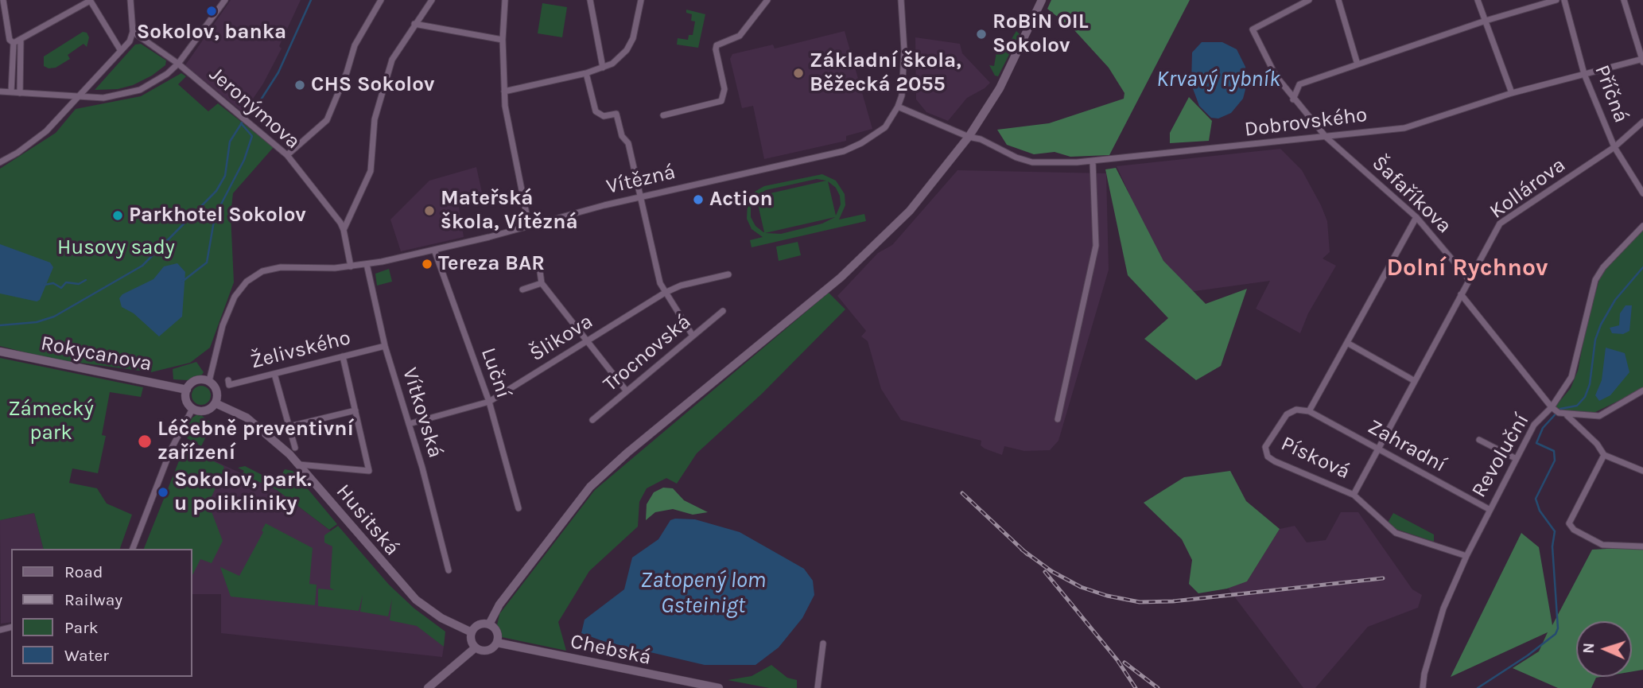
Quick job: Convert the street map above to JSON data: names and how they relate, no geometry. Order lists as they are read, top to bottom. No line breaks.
{"streets":{"main road":["Rokycanova","Husitská","Chebská"],"street":["Příčná","Jeronýmova","Dobrovského","Vítězná","Kollárova","Šafaříkova","Šlikova","Želivského","Trocnovská","Luční","Vítkovská","Zahradní","Revoluční","Písková"]},"crossings":[["Příčná","Dobrovského"],["Příčná","Kollárova"],["Jeronýmova","Vítězná"],["Dobrovského","Vítězná"],["Dobrovského","Šafaříkova"],["Vítězná","Rokycanova"],["Vítězná","Luční"],["Vítězná","Vítkovská"],["Vítězná","Husitská"],["Kollárova","Šafaříkova"],["Kollárova","Zahradní"],["Kollárova","Písková"],["Šlikova","Luční"],["Šlikova","Vítkovská"],["Želivského","Vítkovská"],["Rokycanova","Husitská"],["Zahradní","Revoluční"],["Zahradní","Písková"],["Revoluční","Písková"],["Husitská","Chebská"]],"districts":["Dolní Rychnov"],"water":["Krvavý rybník","Zatopený lom Gsteinigt"],"parks":["Husovy sady","Zámecký park"],"places":["Sokolov, banka","RoBiN OIL Sokolov","Základní škola, Běžecká 2055","CHS Sokolov","Action","Mateřská škola, Vítězná","Parkhotel Sokolov","Tereza BAR","Léčebně preventivní zařízení","Sokolov, park. u polikliniky"],"legend":["Road","Railway","Park","Water"],"north":"left"}
